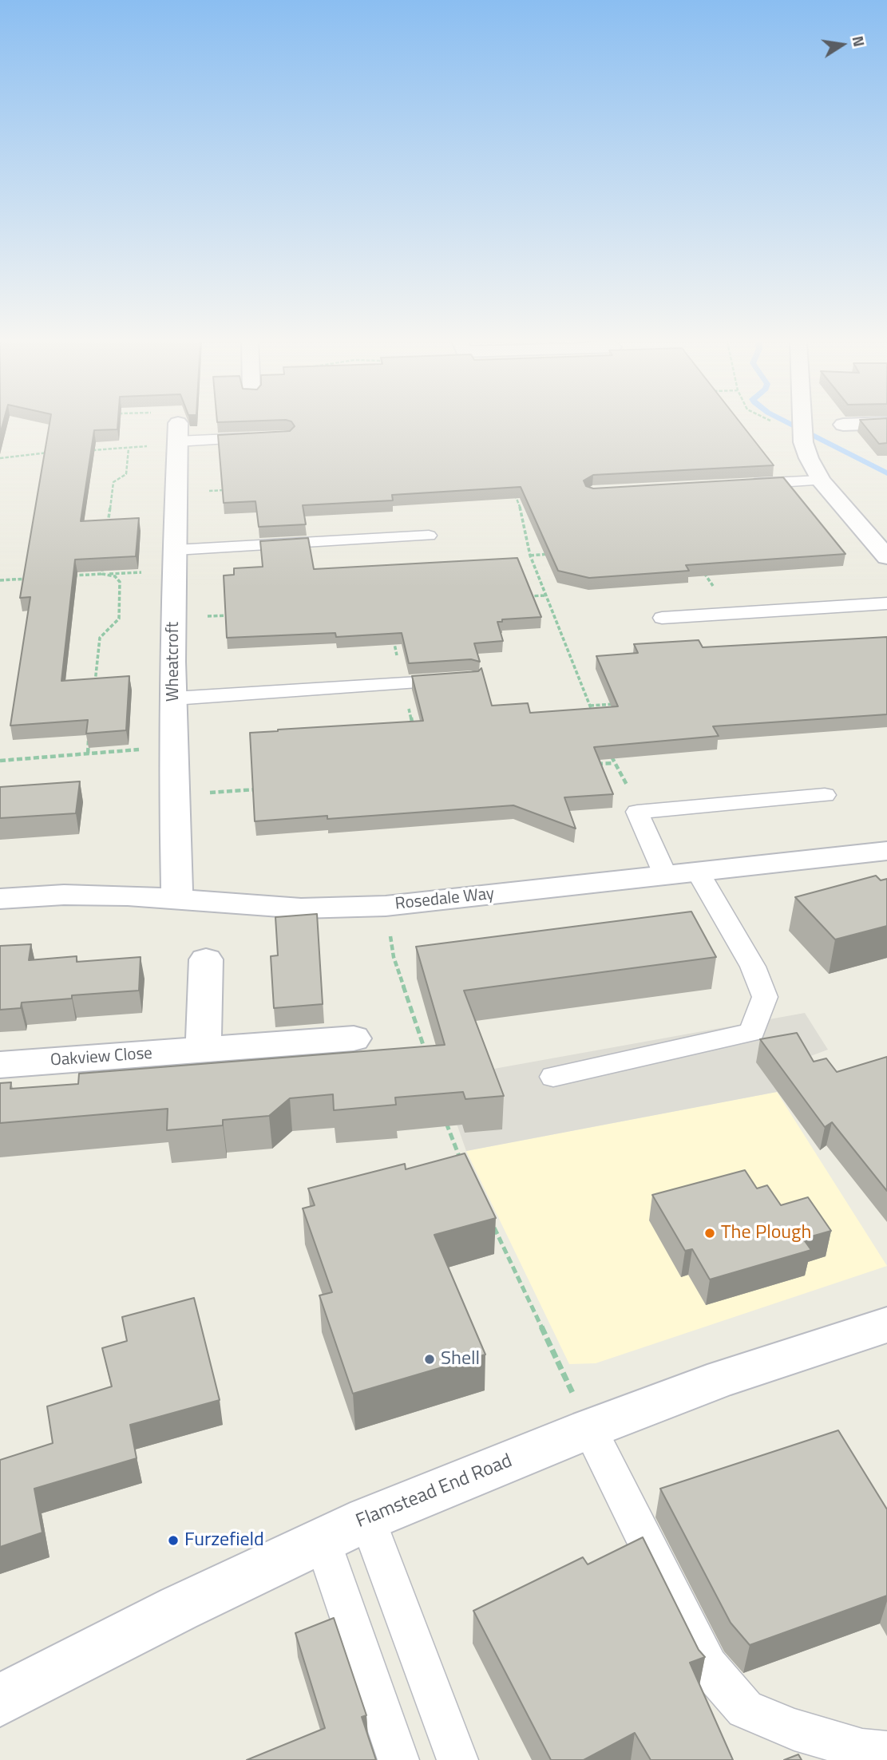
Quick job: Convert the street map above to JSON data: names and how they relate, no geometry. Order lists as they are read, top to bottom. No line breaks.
{"streets":{"street":["Wheatcroft","Rosedale Way","Oakview Close","Flamstead End Road"]},"crossings":[["Wheatcroft","Rosedale Way"]],"places":["The Plough","Shell","Furzefield"],"north":"right"}
